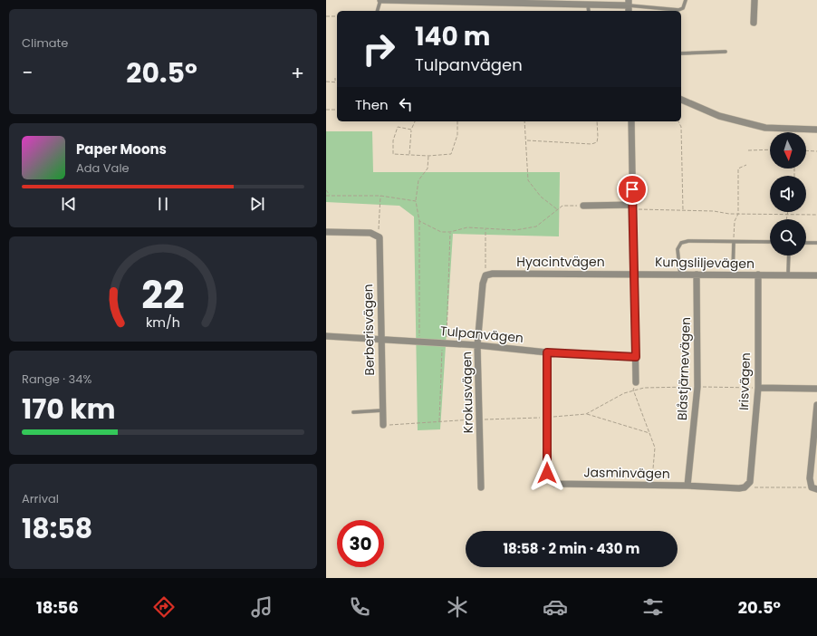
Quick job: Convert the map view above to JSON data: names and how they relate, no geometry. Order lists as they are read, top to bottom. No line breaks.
{"streets":{"street":["Hyacintvägen","Kungsliljevägen","Berberisvägen","Tulpanvägen","Blåstjärnevägen","Irisvägen","Krokusvägen","Jasminvägen"]},"crossings":[["Hyacintvägen","Kungsliljevägen"],["Hyacintvägen","Krokusvägen"],["Kungsliljevägen","Blåstjärnevägen"],["Kungsliljevägen","Irisvägen"],["Berberisvägen","Tulpanvägen"],["Tulpanvägen","Krokusvägen"],["Tulpanvägen","Jasminvägen"],["Blåstjärnevägen","Jasminvägen"],["Irisvägen","Jasminvägen"]],"north":"bottom","page":{"tile":["Climate",["Range · 34%","170 km"],["Arrival","18:58"]],"turn":["140 m","Tulpanvägen"],"heat":["−","20.5°","+"],"then":"Then","song":["Paper Moons","Ada Vale"],"limit":"30","trip":"18:58 · 2 min · 430 m","tabs":["18:56","20.5°"],"gauge":["22","km/h"]}}
